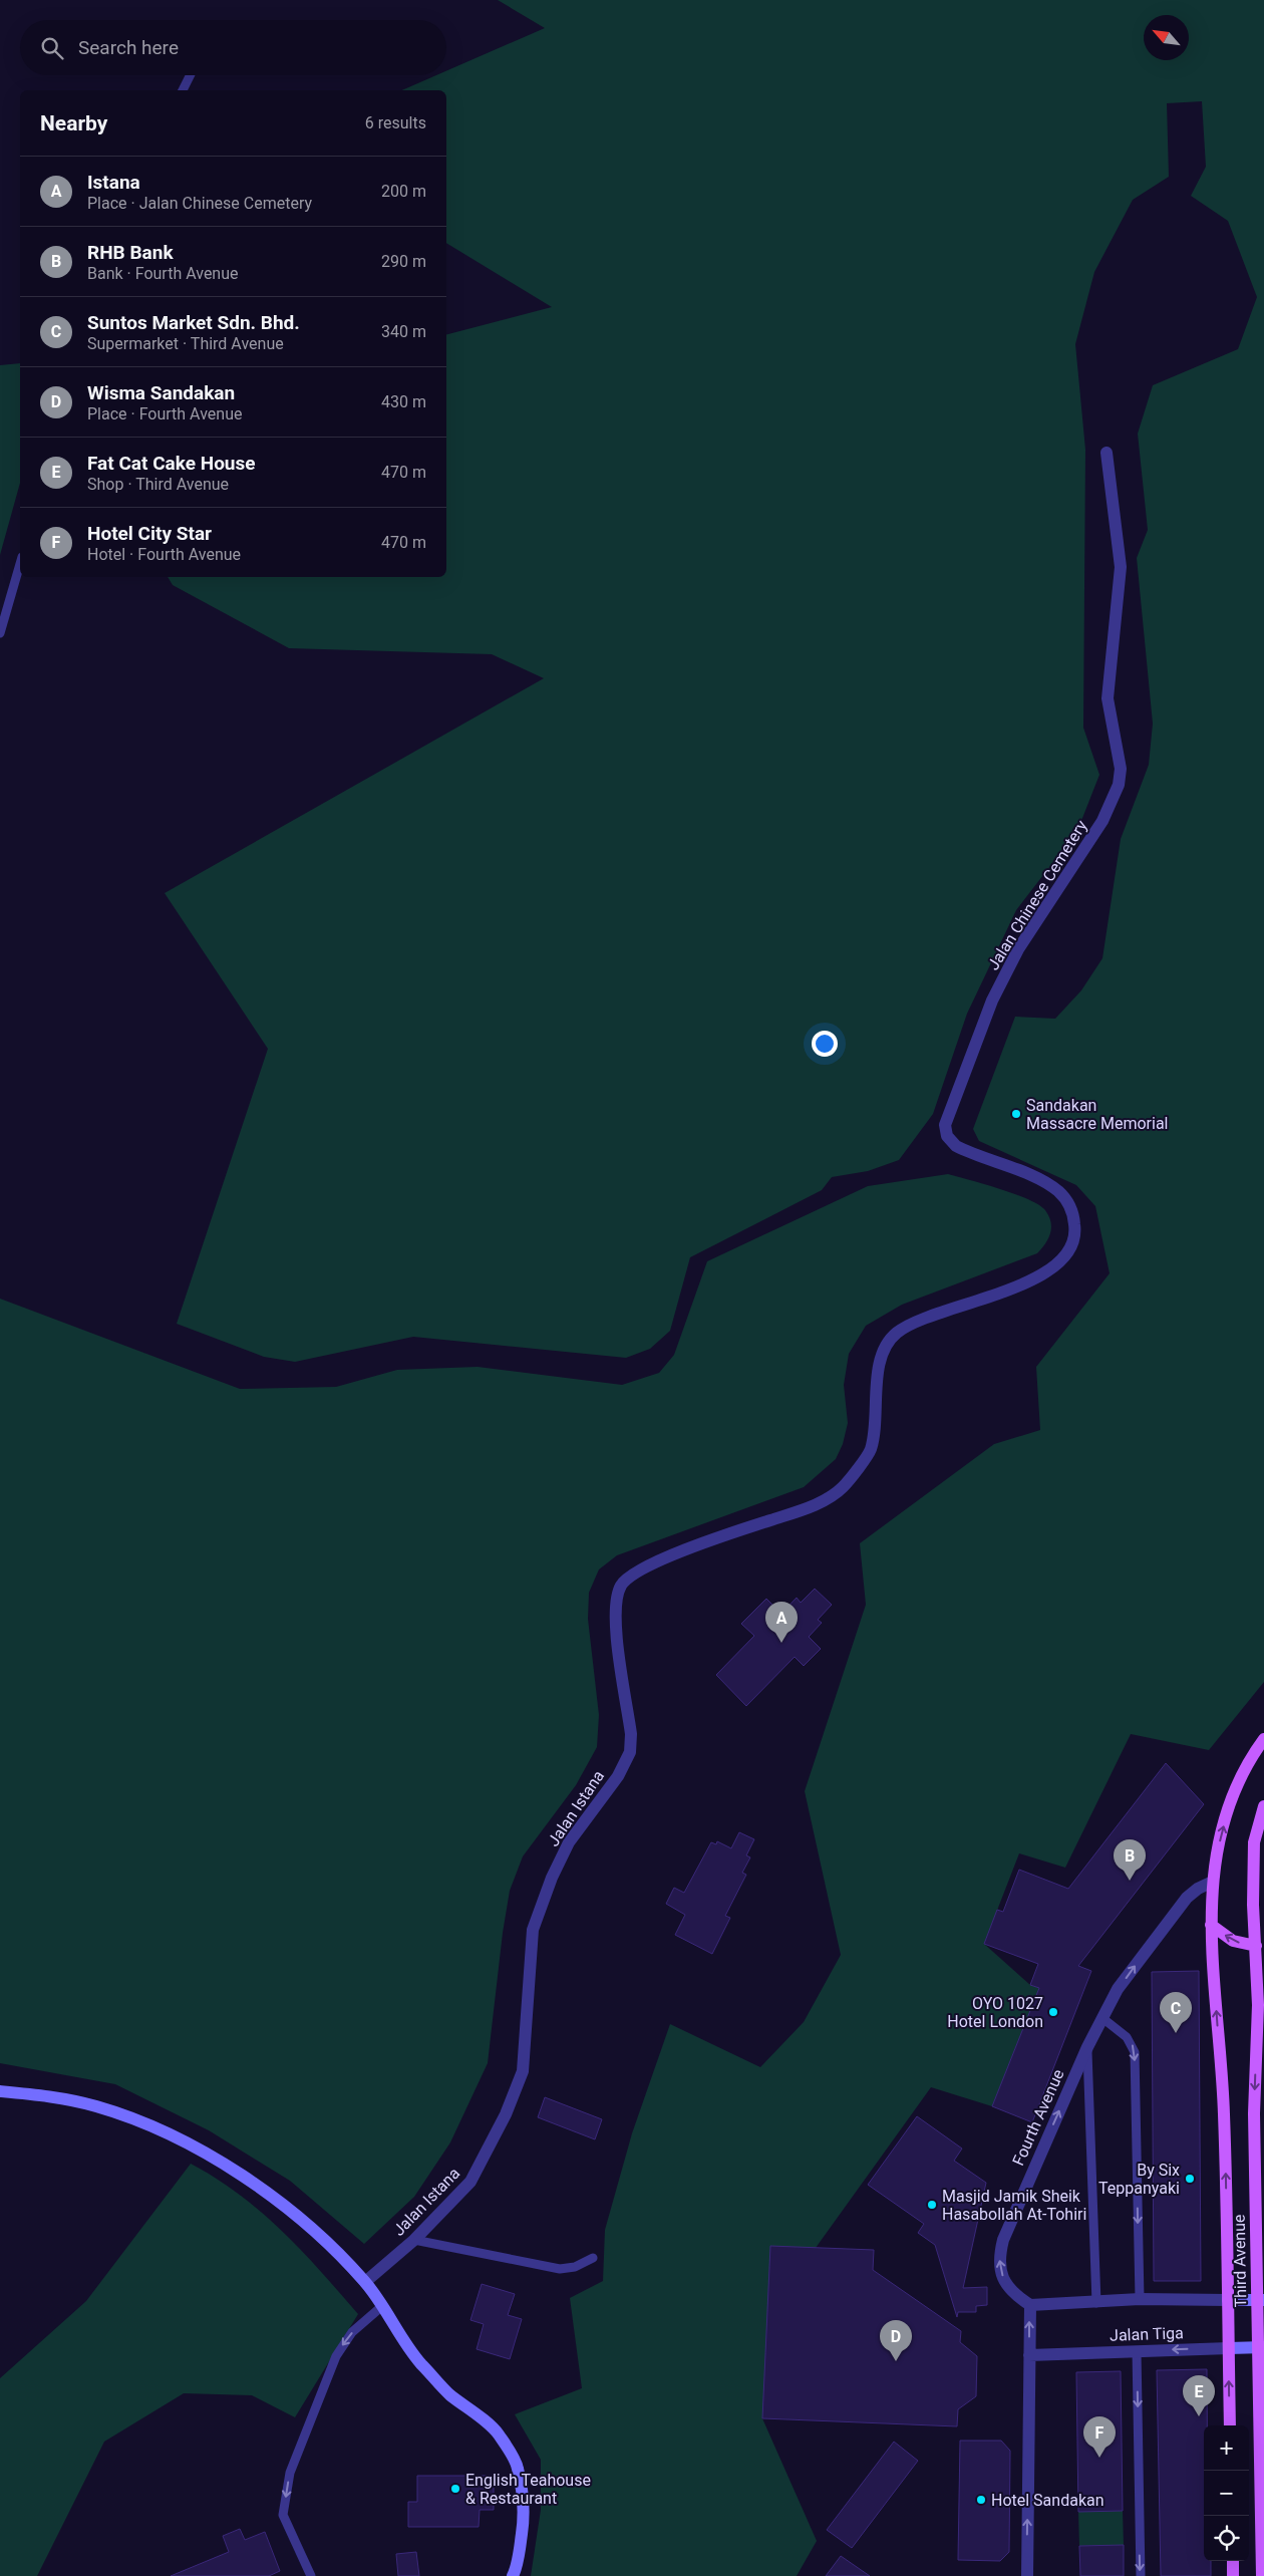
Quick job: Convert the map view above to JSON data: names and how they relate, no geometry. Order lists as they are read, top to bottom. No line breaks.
{"streets":{"main road":["Third Avenue"],"street":["Jalan Chinese Cemetery","Jalan Istana","Fourth Avenue","Jalan Tiga"]},"crossings":[["Jalan Chinese Cemetery","Jalan Istana"],["Fourth Avenue","Third Avenue"],["Fourth Avenue","Jalan Tiga"],["Third Avenue","Jalan Tiga"]],"one_way":["Fourth Avenue"],"places":["Sandakan Massacre Memorial","OYO 1027 Hotel London","By Six Teppanyaki","Masjid Jamik Sheik Hasabollah At-Tohiri","English Teahouse & Restaurant","Hotel Sandakan"],"north":"top left","page":{"search":"Search here","heading":["Nearby","6 results"],"list":[{"mark":"A","name":"Istana","note":"Place · Jalan Chinese Cemetery","value":"200 m"},{"mark":"B","name":"RHB Bank","note":"Bank · Fourth Avenue","value":"290 m"},{"mark":"C","name":"Suntos Market Sdn. Bhd.","note":"Supermarket · Third Avenue","value":"340 m"},{"mark":"D","name":"Wisma Sandakan","note":"Place · Fourth Avenue","value":"430 m"},{"mark":"E","name":"Fat Cat Cake House","note":"Shop · Third Avenue","value":"470 m"},{"mark":"F","name":"Hotel City Star","note":"Hotel · Fourth Avenue","value":"470 m"}],"pins":["A","B","C","D","E","F"],"map_buttons":["+","−"]}}
